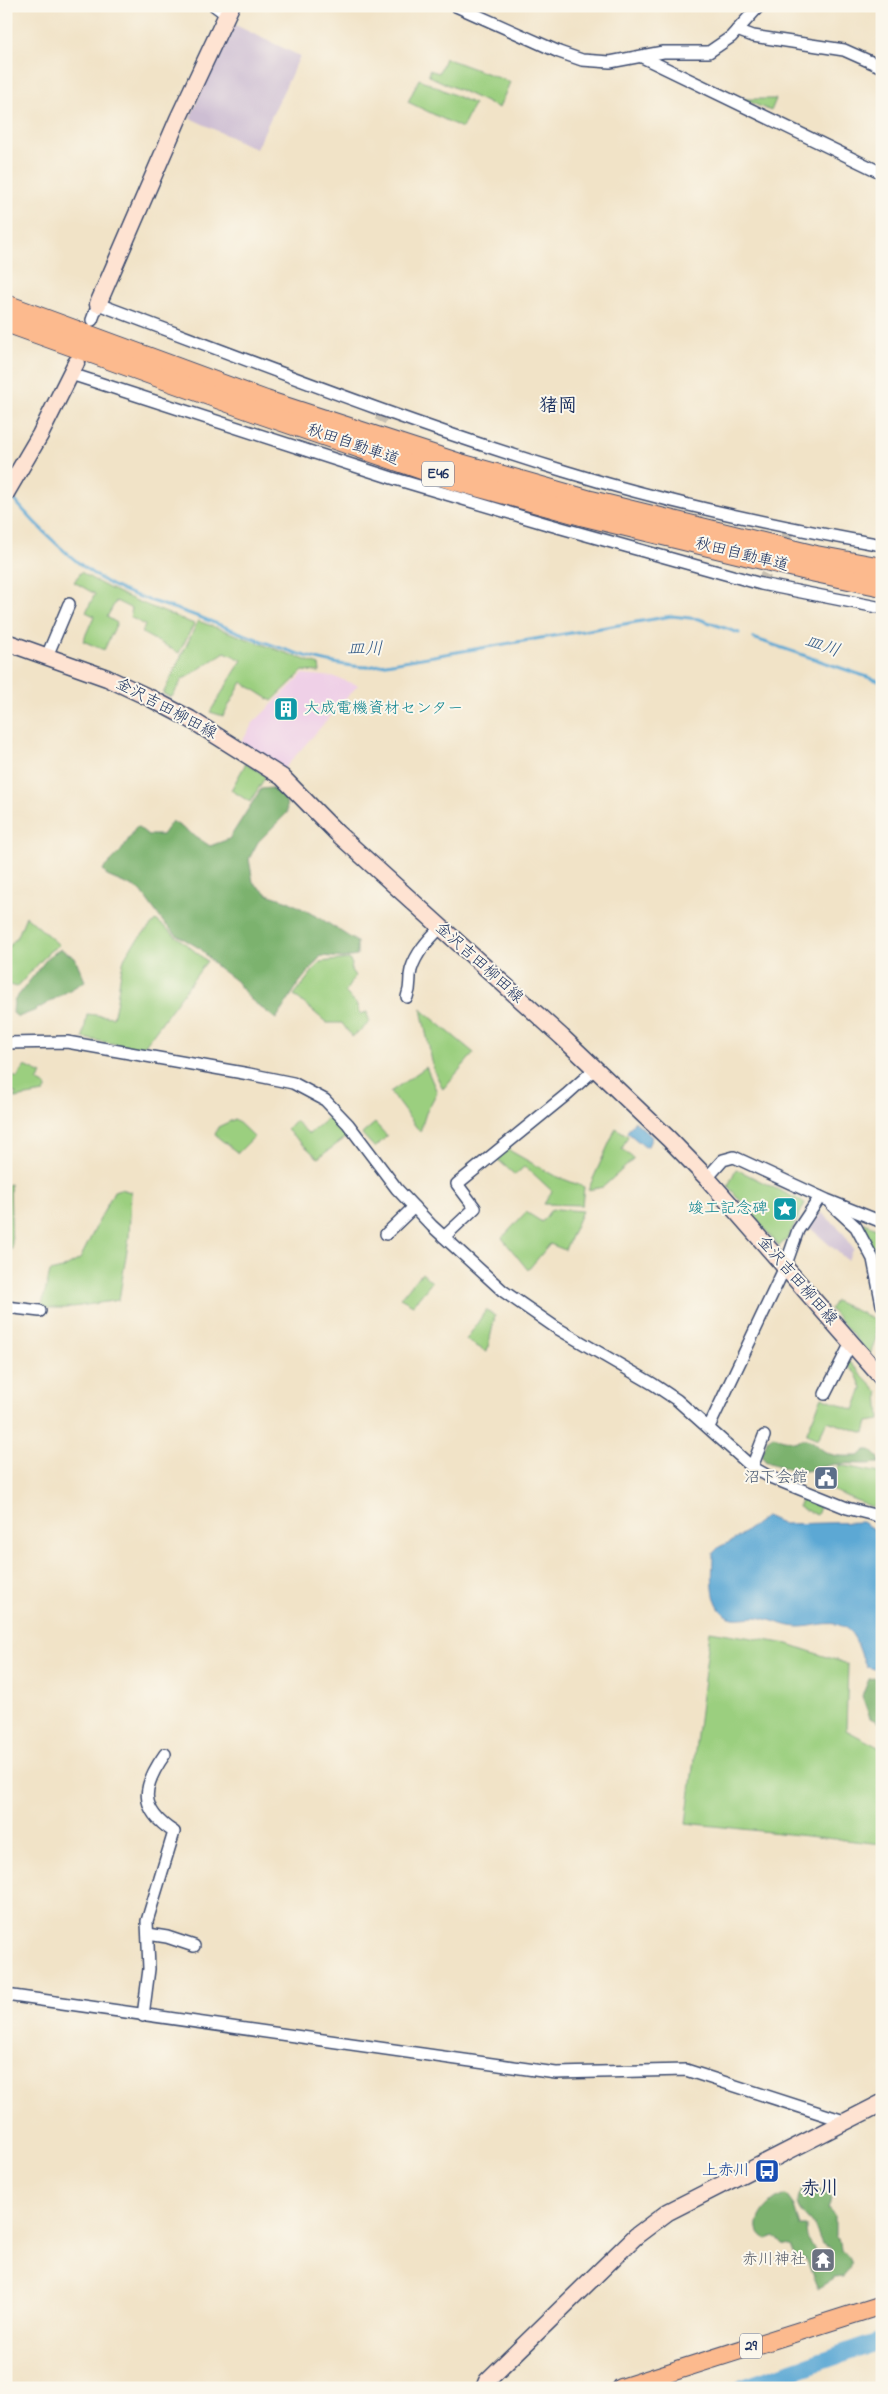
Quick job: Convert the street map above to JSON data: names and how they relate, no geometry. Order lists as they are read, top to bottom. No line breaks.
{"streets":{"highway":["秋田自動車道","E46"],"main road":["金沢吉田柳田線","29"]},"districts":["猪岡","赤川"],"water":["皿川"],"places":{"building":["大成電機資材センター"],"place":["竣工記念碑"],"public building":["沼下会館"],"bus stop":["上赤川"],"temple":["赤川神社"]}}
